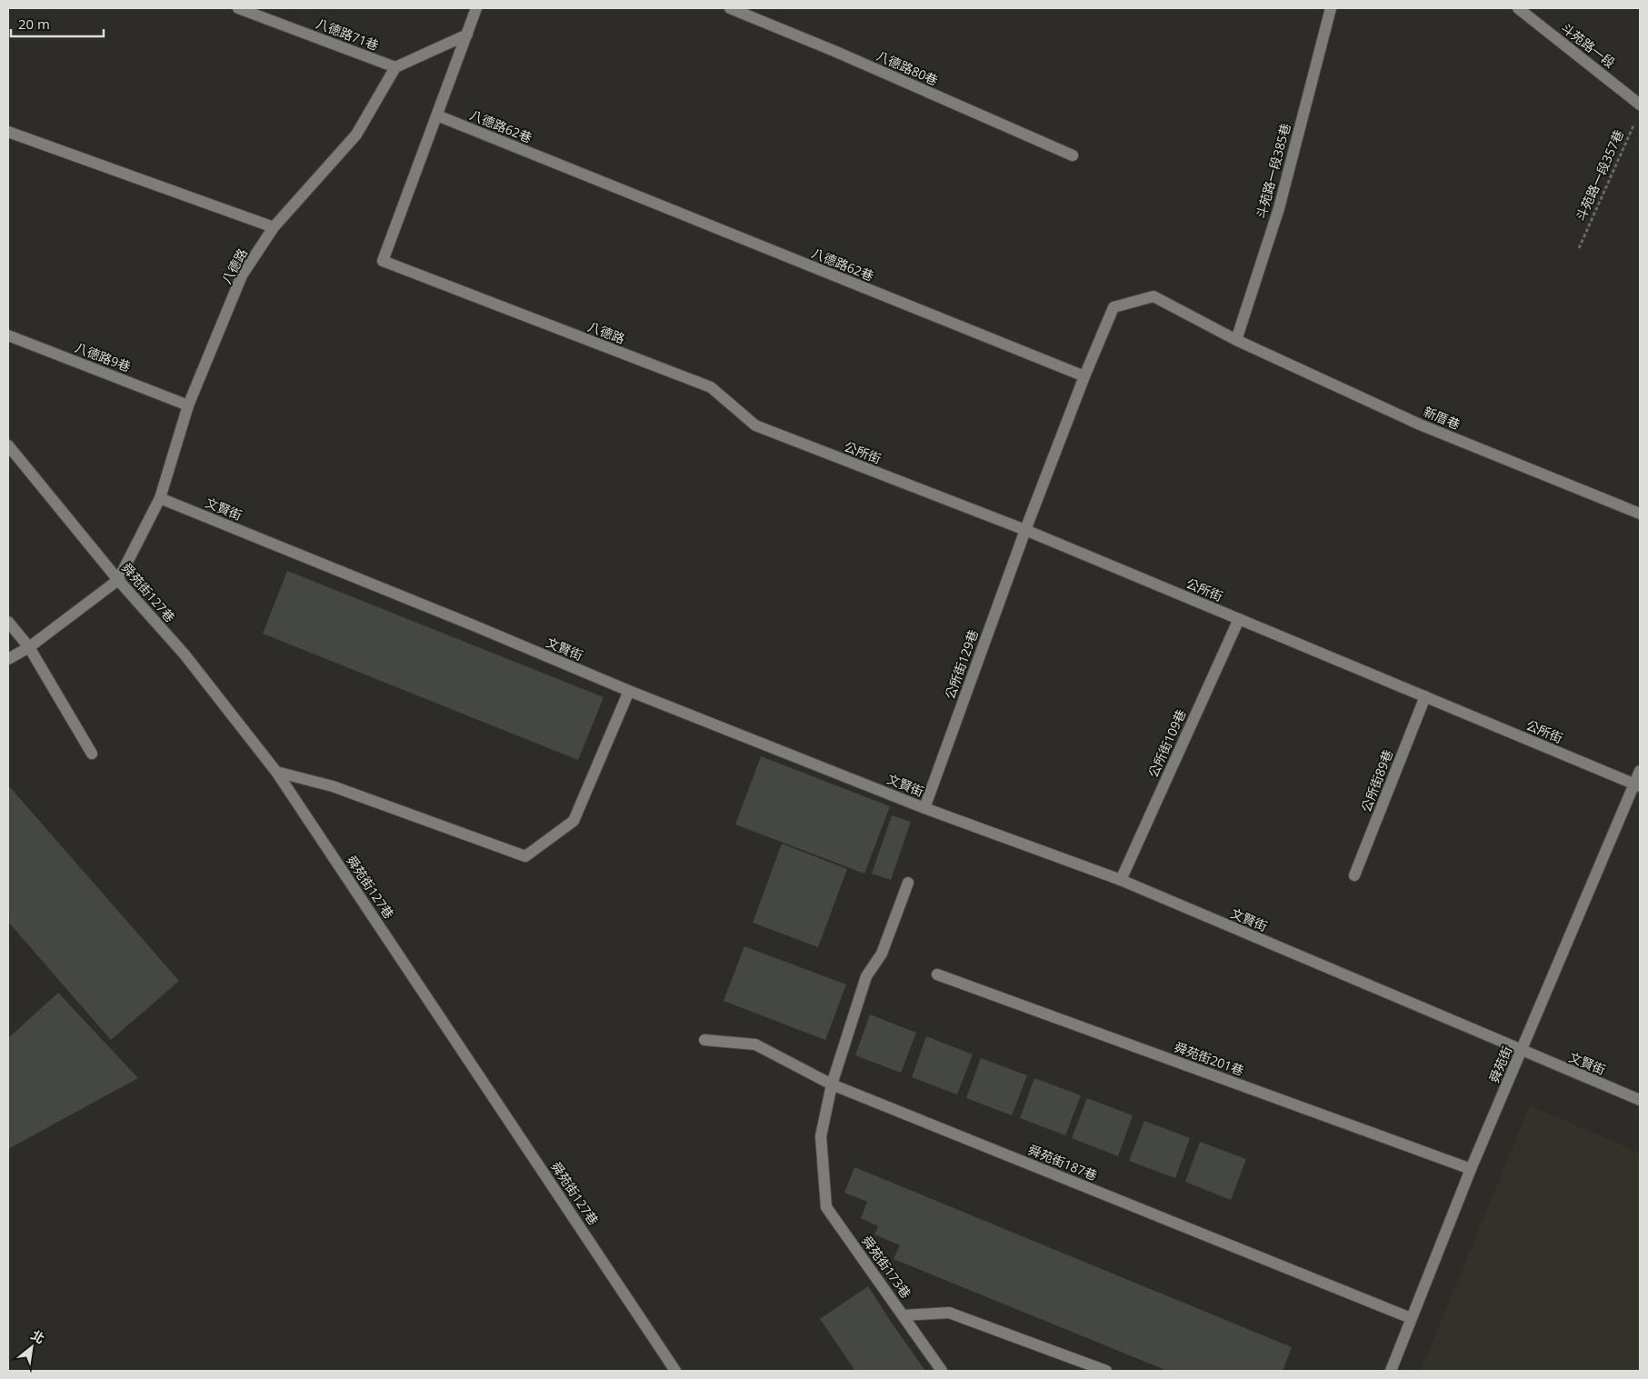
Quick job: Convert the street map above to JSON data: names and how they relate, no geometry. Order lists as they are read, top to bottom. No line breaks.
{"streets":{"street":["八德路71巷","斗苑路一段","八德路80巷","八德路62巷","斗苑路一段385巷","八德路","八德路9巷","新厝巷","公所街","文賢街","舜苑街127巷","公所街129巷","公所街109巷","公所街89巷","舜苑街201巷","舜苑街","舜苑街187巷","舜苑街173巷"],"path":["斗苑路一段357巷"]},"crossings":[["八德路71巷","八德路"],["八德路62巷","八德路"],["八德路62巷","新厝巷"],["斗苑路一段385巷","新厝巷"],["八德路","八德路9巷"],["八德路","公所街"],["八德路","文賢街"],["八德路","舜苑街127巷"],["公所街","公所街129巷"],["公所街","公所街109巷"],["公所街","公所街89巷"],["公所街","舜苑街"],["文賢街","公所街129巷"],["文賢街","公所街109巷"],["文賢街","舜苑街"],["舜苑街201巷","舜苑街"],["舜苑街","舜苑街187巷"],["舜苑街187巷","舜苑街173巷"]],"scale_bar":"20 m","north":"top right"}
